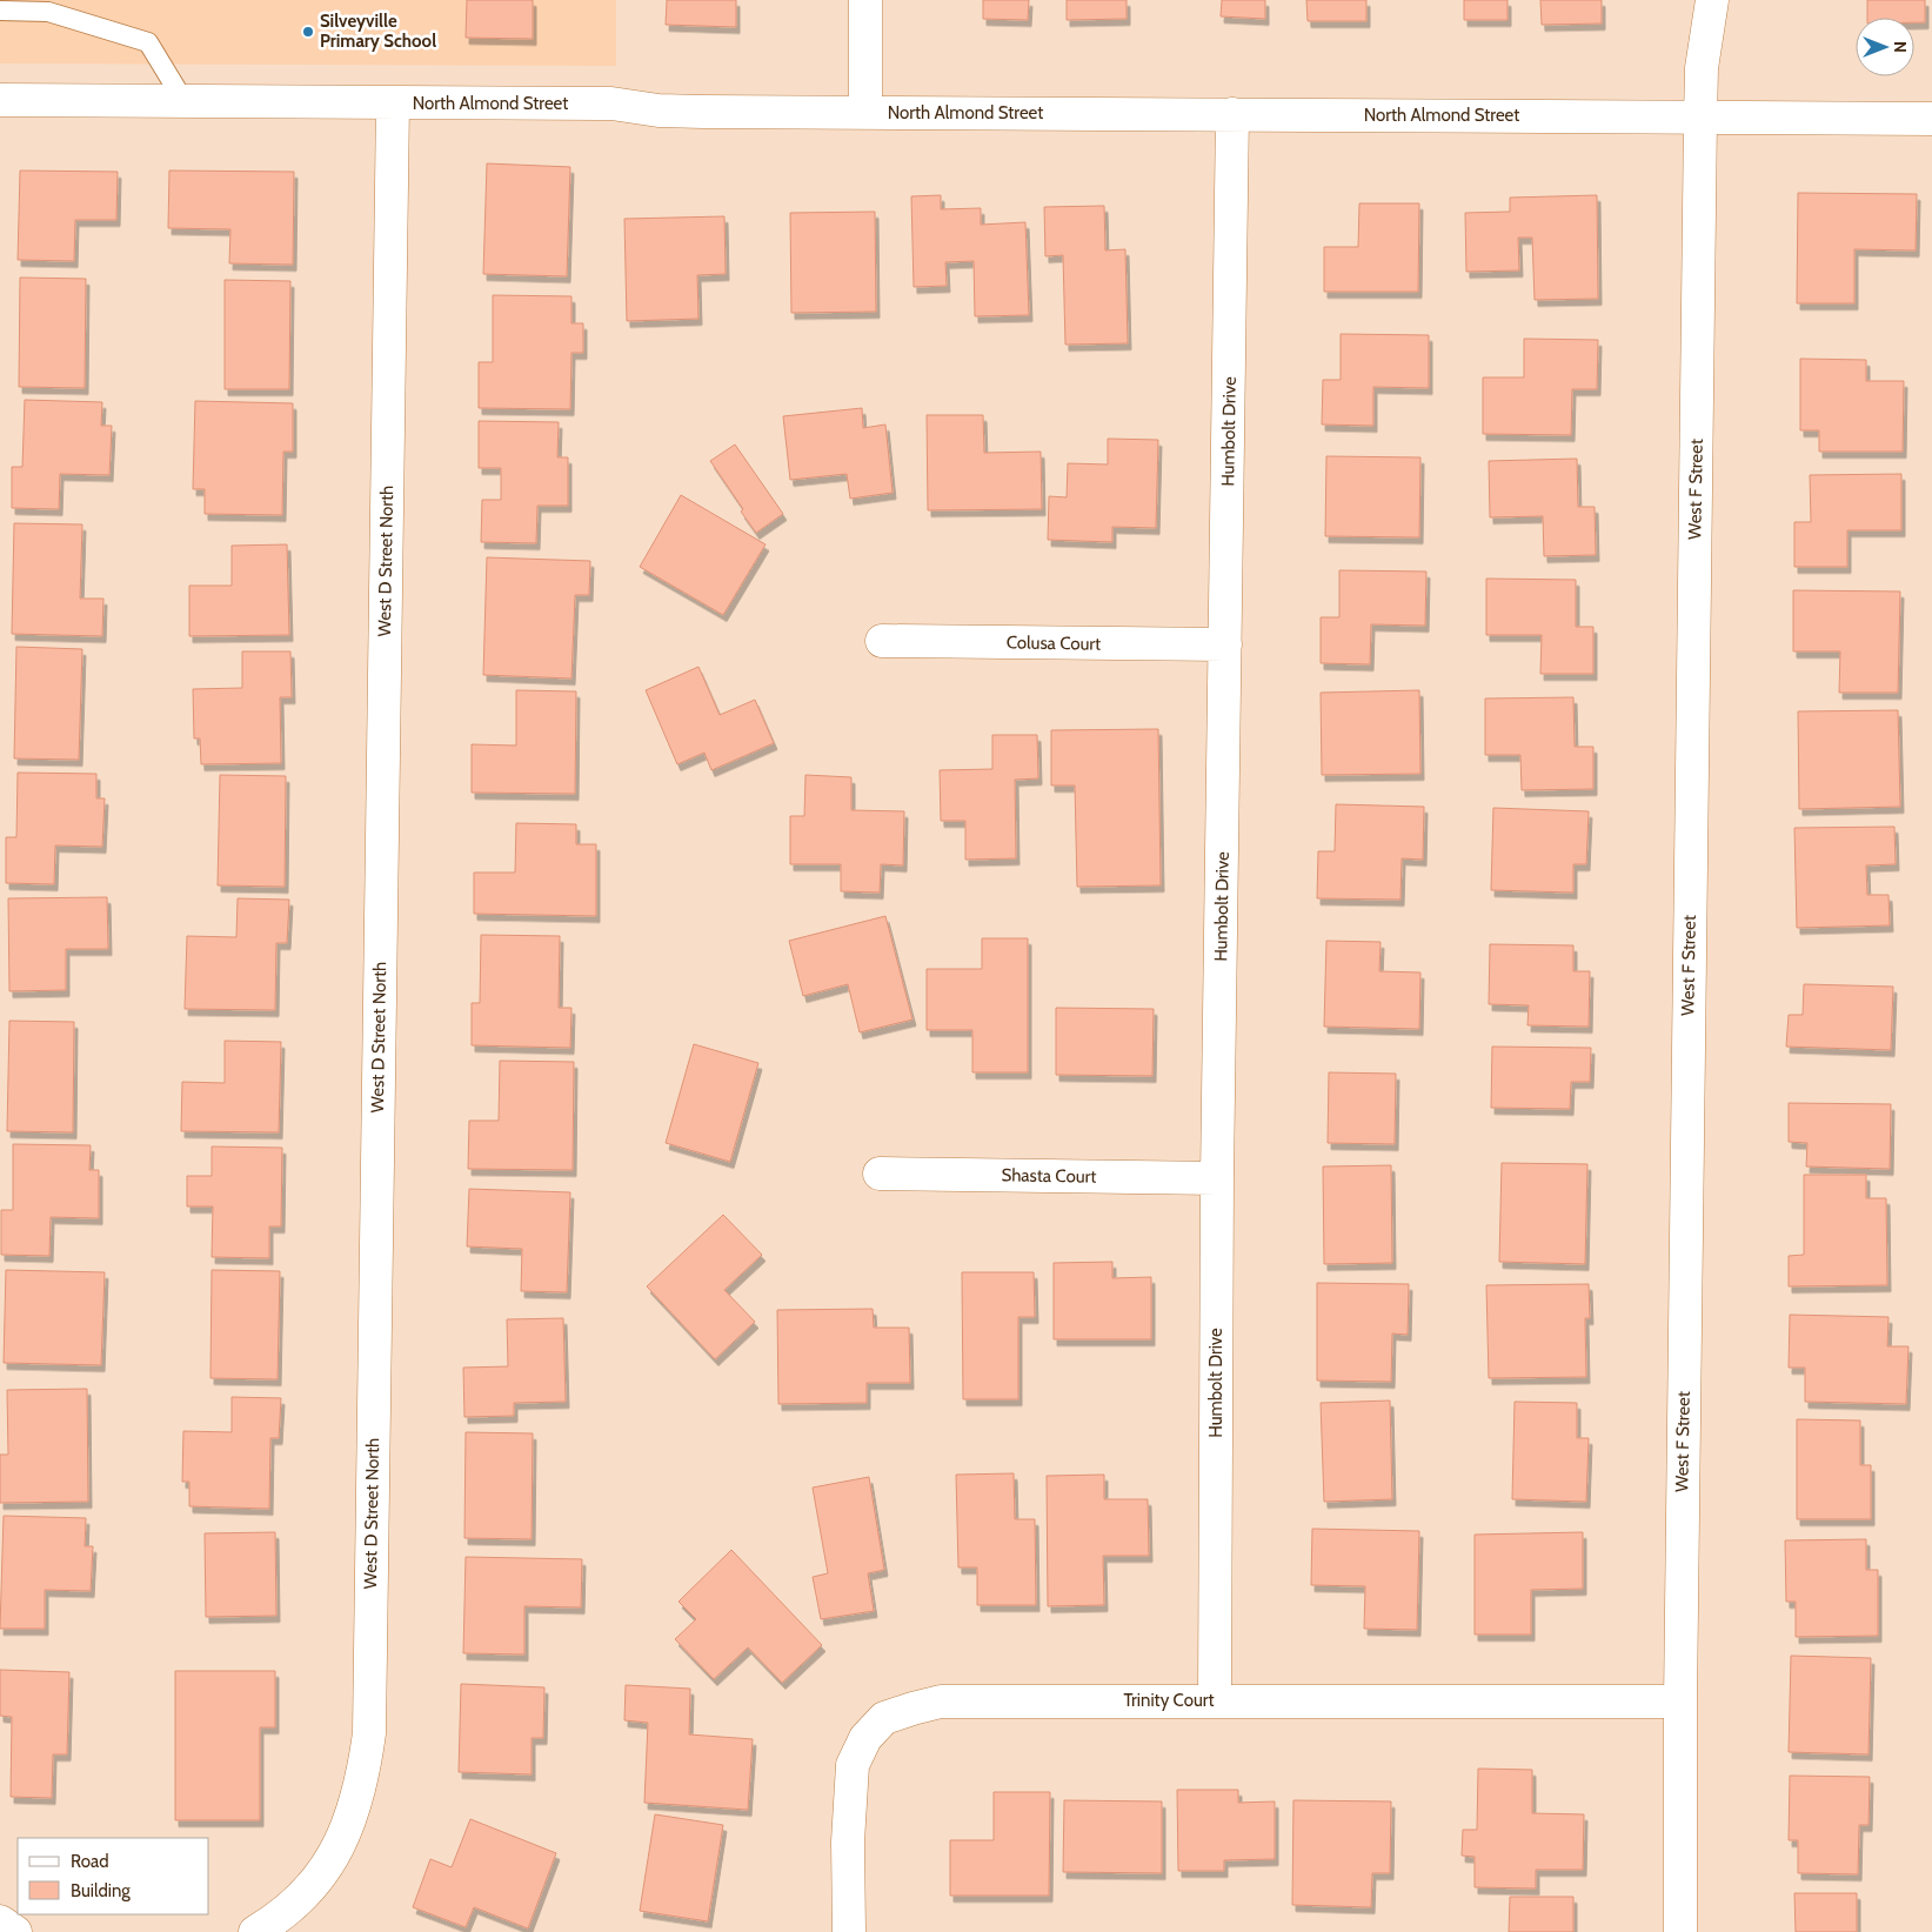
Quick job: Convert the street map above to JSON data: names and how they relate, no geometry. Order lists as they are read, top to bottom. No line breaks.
{"streets":{"street":["North Almond Street","Humbolt Drive","West F Street","West D Street North","Colusa Court","Shasta Court","Trinity Court"]},"crossings":[["North Almond Street","Humbolt Drive"],["North Almond Street","West F Street"],["North Almond Street","West D Street North"],["Humbolt Drive","Colusa Court"],["Humbolt Drive","Shasta Court"],["Humbolt Drive","Trinity Court"],["West F Street","Trinity Court"]],"places":["Silveyville Primary School"],"legend":["Road","Building"],"north":"right"}
